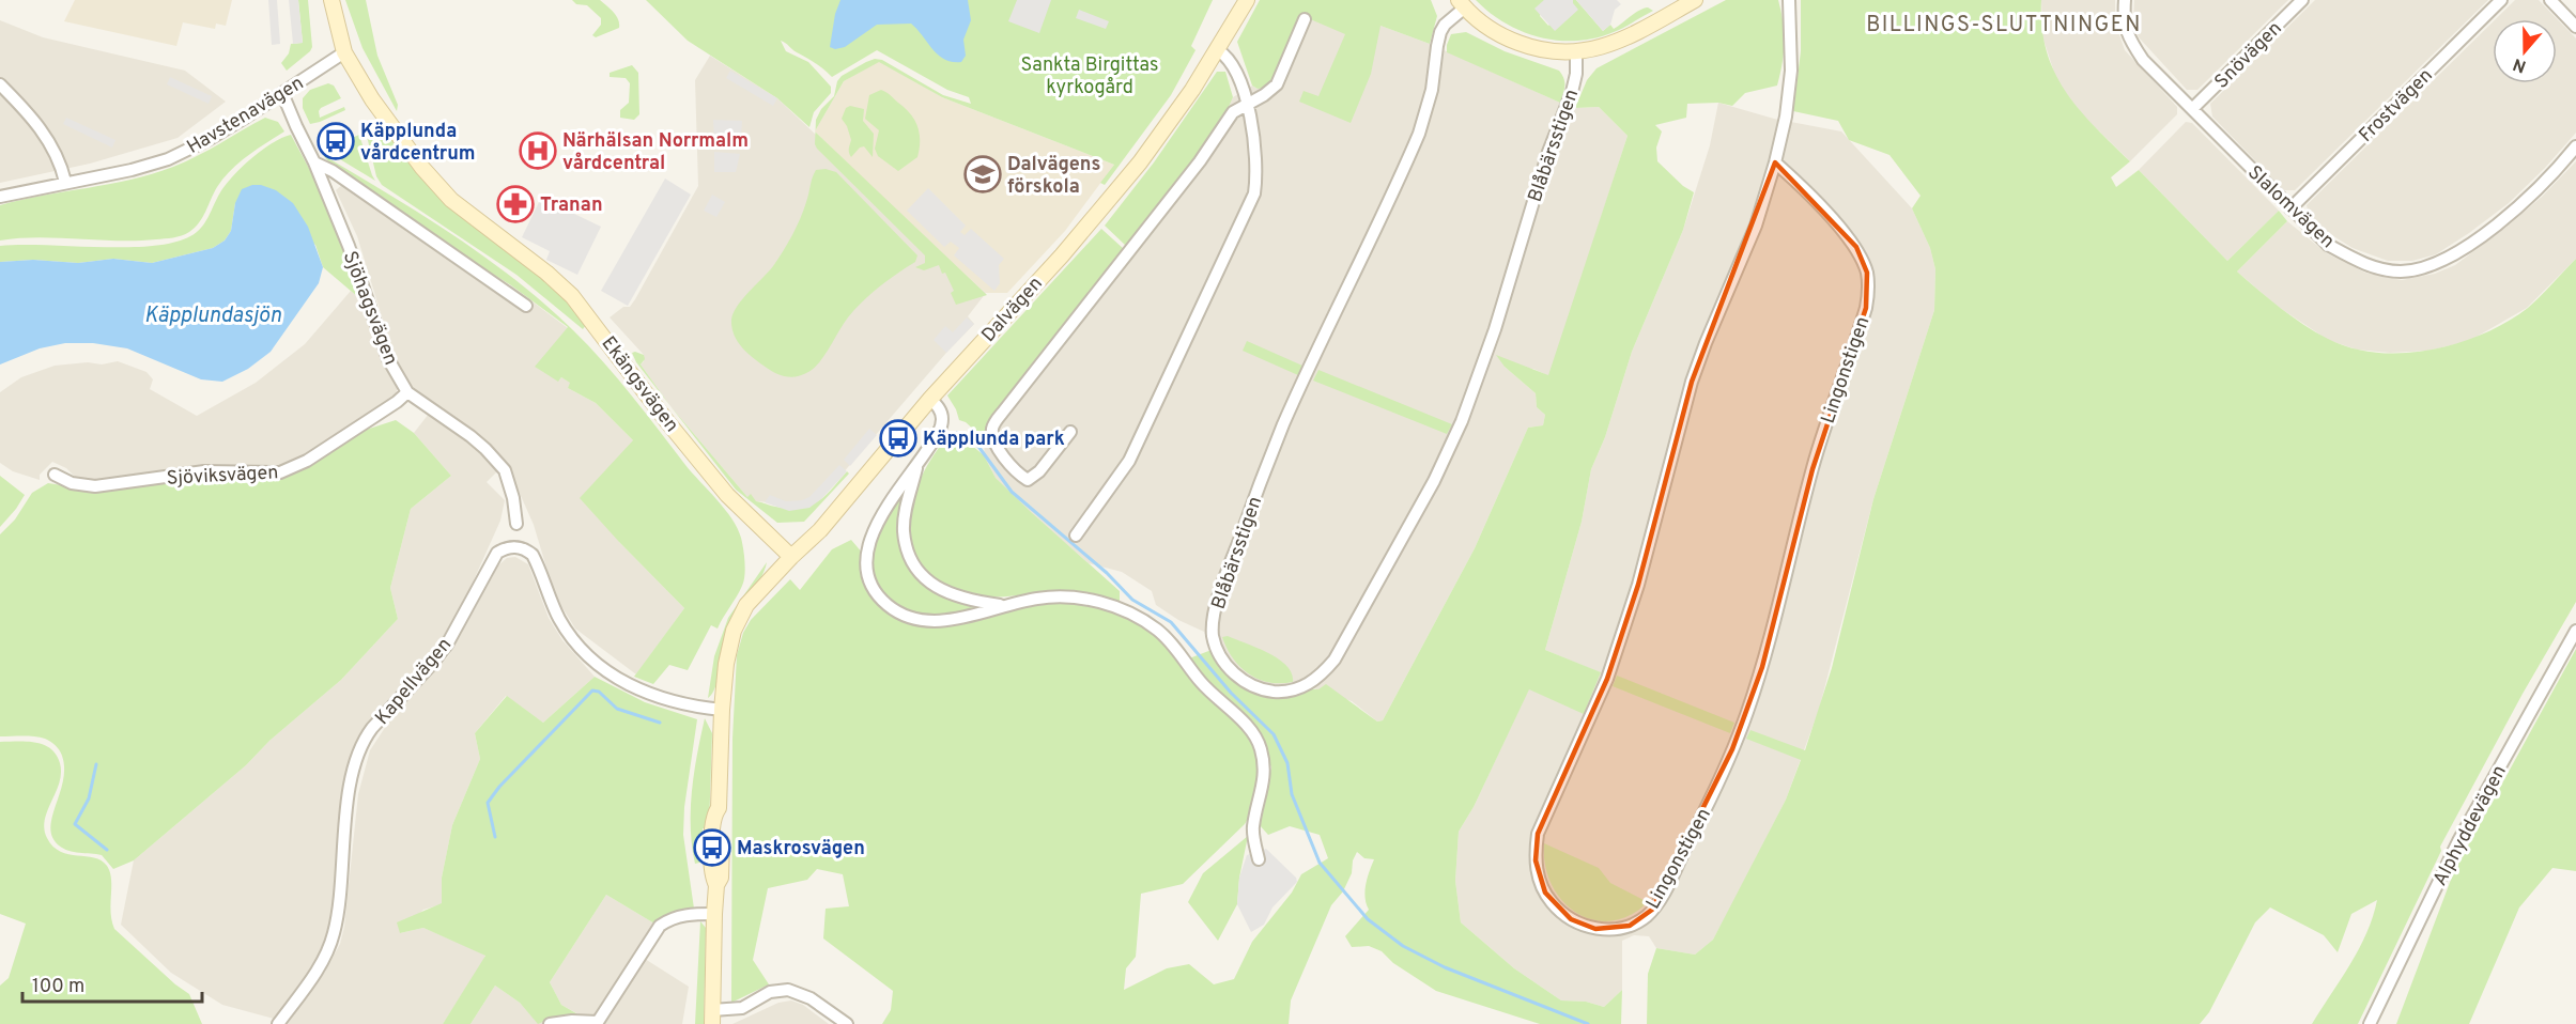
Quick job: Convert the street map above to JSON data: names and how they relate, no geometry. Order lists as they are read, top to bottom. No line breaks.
{"streets":{"street":["Snövägen","Frostvägen","Havstenavägen","Blåbärsstigen","Slalomvägen","Sjöhagsvägen","Dalvägen","Lingonstigen","Ekängsvägen","Sjöviksvägen","Kapellvägen","Alphyddevägen"]},"crossings":[["Snövägen","Slalomvägen"],["Frostvägen","Slalomvägen"],["Havstenavägen","Sjöhagsvägen"],["Havstenavägen","Ekängsvägen"],["Sjöhagsvägen","Sjöviksvägen"],["Dalvägen","Ekängsvägen"]],"districts":["BILLINGS-SLUTTNINGEN"],"water":["Käpplundasjön"],"parks":["Sankta Birgittas kyrkogård"],"places":{"bus stop":["Käpplunda vårdcentrum","Käpplunda park","Maskrosvägen"],"hospital":["Närhälsan Norrmalm vårdcentral"],"school or university":["Dalvägens förskola"],"pharmacy":["Tranan"]},"scale_bar":"100 m","north":"bottom"}
